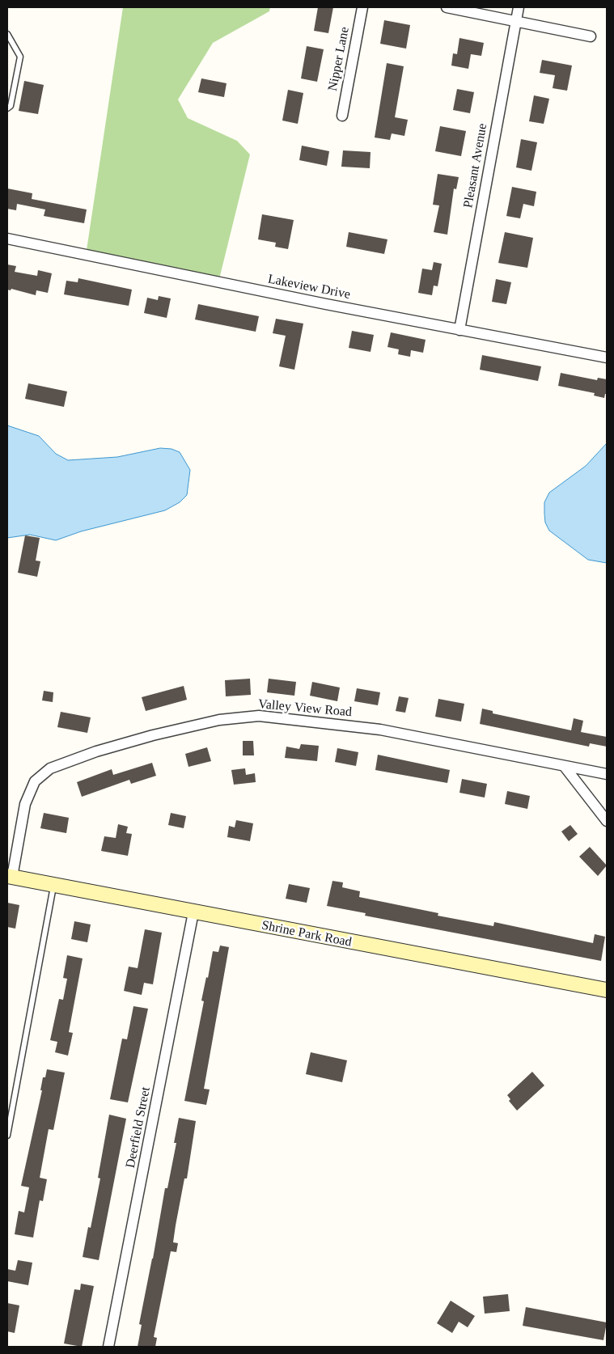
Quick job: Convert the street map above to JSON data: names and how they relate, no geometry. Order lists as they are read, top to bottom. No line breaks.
{"streets":{"street":["Nipper Lane","Pleasant Avenue","Lakeview Drive","Valley View Road","Shrine Park Road","Deerfield Street"]},"crossings":[["Pleasant Avenue","Lakeview Drive"],["Valley View Road","Shrine Park Road"],["Shrine Park Road","Deerfield Street"]]}
